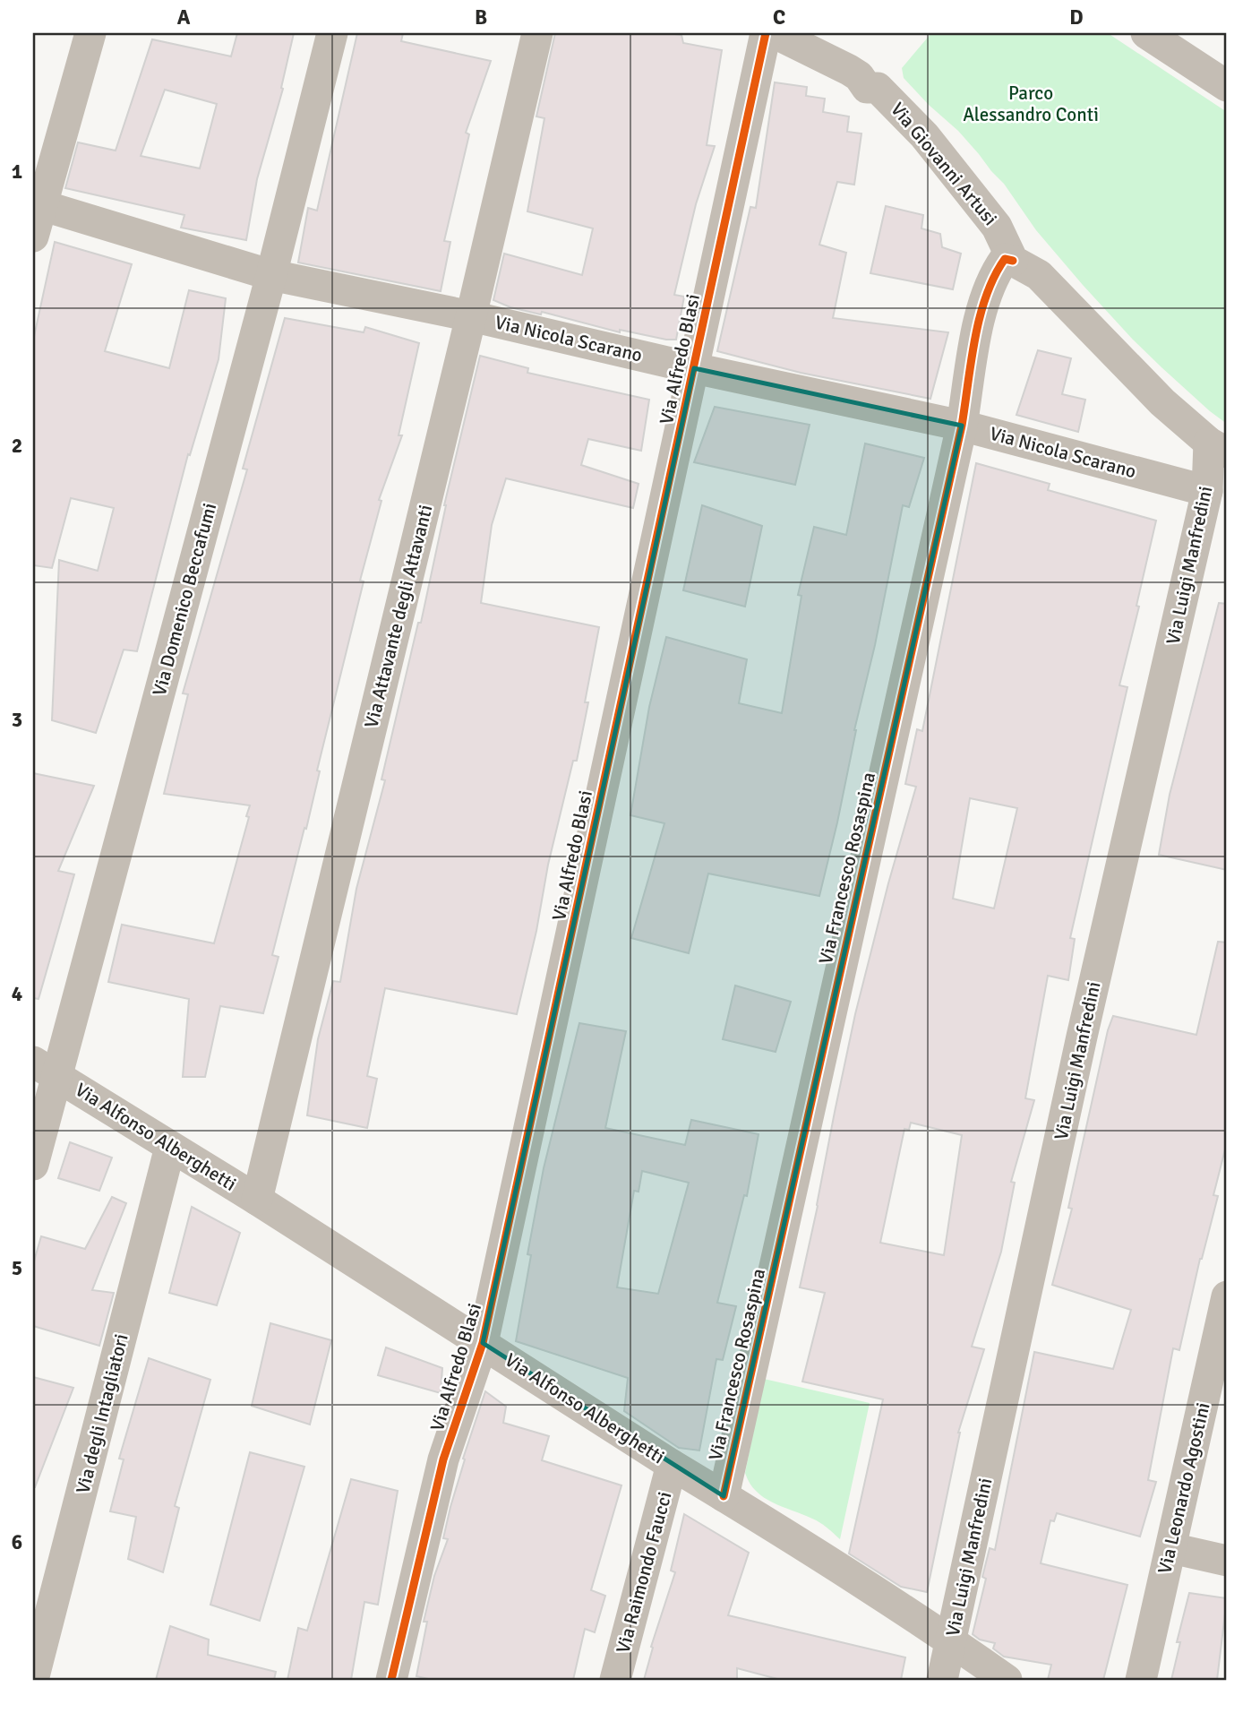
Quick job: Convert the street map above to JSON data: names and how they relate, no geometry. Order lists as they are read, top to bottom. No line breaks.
{"streets":{"street":["Via Giovanni Artusi","Via Nicola Scarano","Via Alfredo Blasi","Via Luigi Manfredini","Via Domenico Beccafumi","Via Attavante degli Attavanti","Via Francesco Rosaspina","Via Alfonso Alberghetti","Via degli Intagliatori","Via Leonardo Agostini","Via Raimondo Faucci"]},"crossings":[["Via Giovanni Artusi","Via Francesco Rosaspina"],["Via Nicola Scarano","Via Alfredo Blasi"],["Via Nicola Scarano","Via Luigi Manfredini"],["Via Nicola Scarano","Via Domenico Beccafumi"],["Via Nicola Scarano","Via Attavante degli Attavanti"],["Via Nicola Scarano","Via Francesco Rosaspina"],["Via Alfredo Blasi","Via Alfonso Alberghetti"],["Via Luigi Manfredini","Via Alfonso Alberghetti"],["Via Domenico Beccafumi","Via Alfonso Alberghetti"],["Via Attavante degli Attavanti","Via Alfonso Alberghetti"],["Via Francesco Rosaspina","Via Alfonso Alberghetti"],["Via Alfonso Alberghetti","Via degli Intagliatori"],["Via Alfonso Alberghetti","Via Raimondo Faucci"]],"parks":["Parco Alessandro Conti"],"grid":{"columns":["A","B","C","D"],"rows":["1","2","3","4","5","6"]}}
